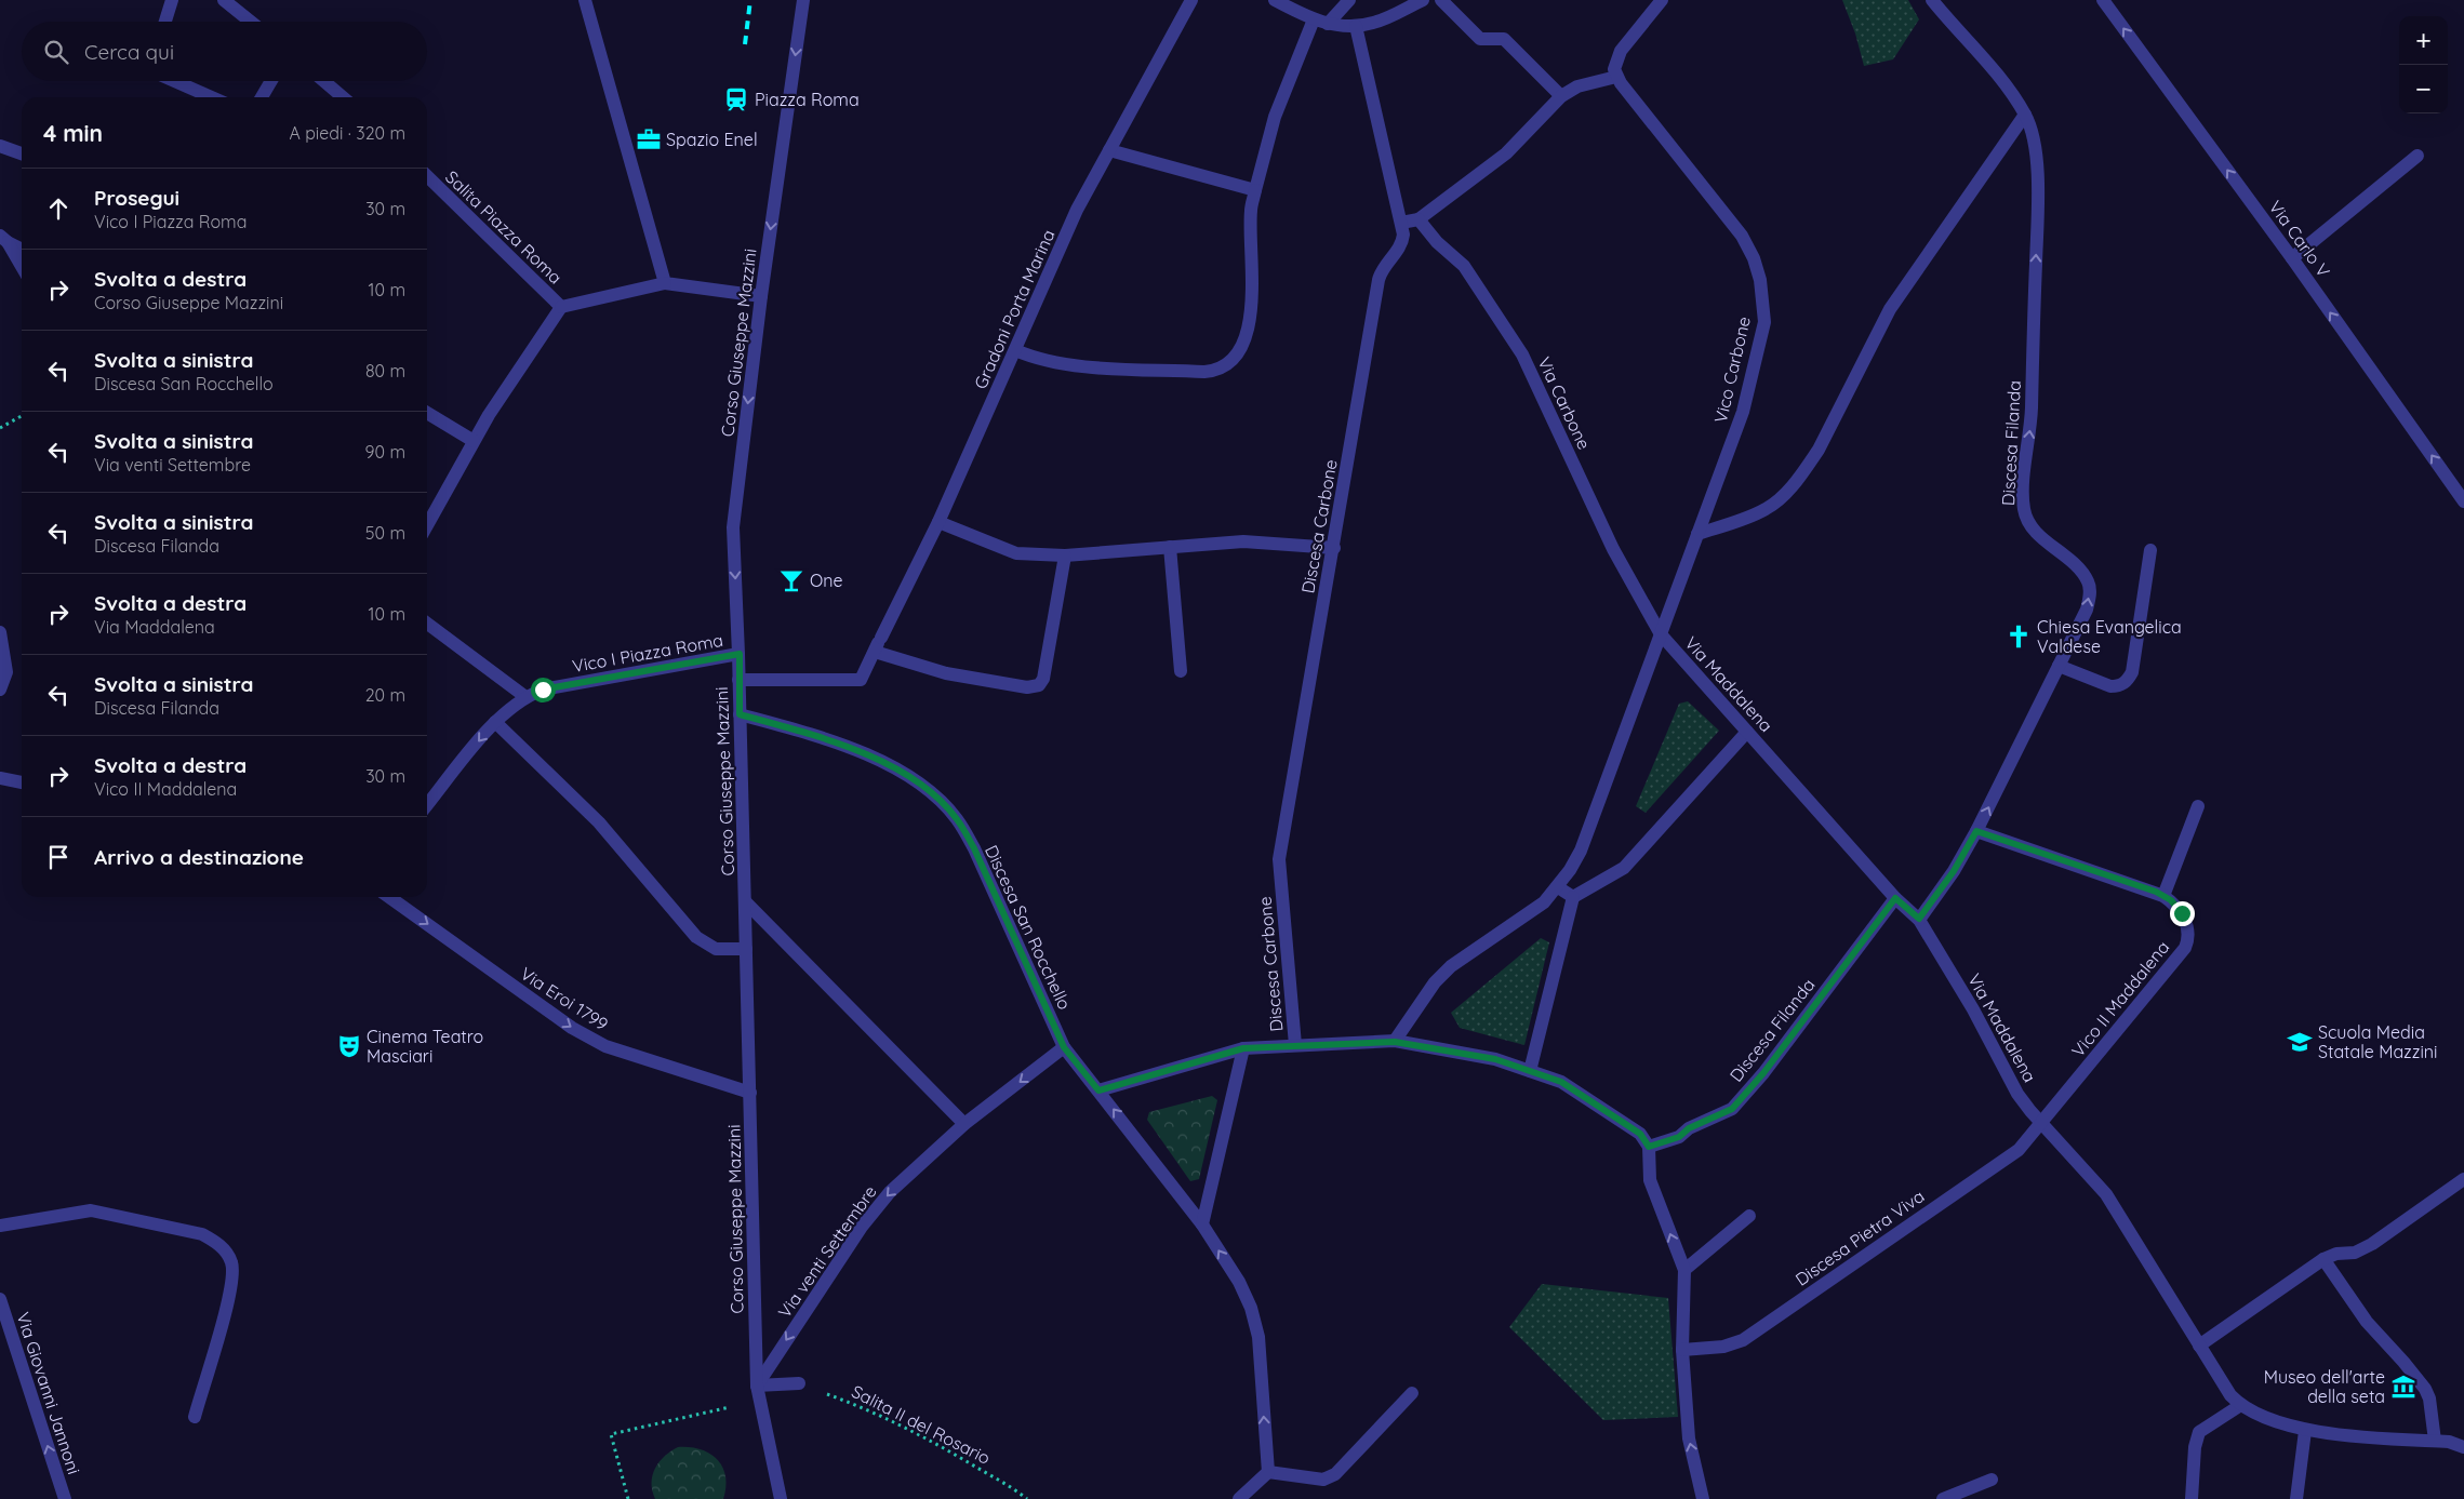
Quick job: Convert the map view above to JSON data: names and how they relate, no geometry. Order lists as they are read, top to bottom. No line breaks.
{"streets":{"street":["Salita Piazza Roma","Via Carlo V","Gradoni Porta Marina","Corso Giuseppe Mazzini","Vico Carbone","Via Carbone","Discesa Filanda","Discesa Carbone","Vico I Piazza Roma","Via Maddalena","Discesa San Rocchello","Via Eroi 1799","Vico II Maddalena","Discesa Pietra Viva","Via venti Settembre","Via Giovanni Jannoni"],"path":["Salita II del Rosario"]},"crossings":[["Gradoni Porta Marina","Corso Giuseppe Mazzini"],["Corso Giuseppe Mazzini","Vico I Piazza Roma"],["Corso Giuseppe Mazzini","Discesa San Rocchello"],["Corso Giuseppe Mazzini","Via Eroi 1799"],["Corso Giuseppe Mazzini","Via venti Settembre"],["Vico Carbone","Via Carbone"],["Vico Carbone","Via Maddalena"],["Via Carbone","Via Maddalena"],["Discesa Filanda","Via Maddalena"],["Discesa Filanda","Vico II Maddalena"],["Via Maddalena","Vico II Maddalena"],["Via Maddalena","Discesa Pietra Viva"],["Discesa San Rocchello","Via venti Settembre"],["Vico II Maddalena","Discesa Pietra Viva"]],"one_way":["Via Carlo V","Corso Giuseppe Mazzini","Discesa Filanda","Discesa San Rocchello","Via Eroi 1799","Via venti Settembre","Via Giovanni Jannoni"],"places":{"station":["Piazza Roma"],"office":["Spazio Enel"],"bar":["One"],"church":["Chiesa Evangelica Valdese"],"school or university":["Scuola Media Statale Mazzini"],"theatre":["Cinema Teatro Masciari"],"museum":["Museo dell'arte della seta"]},"page":{"map_buttons":["+","−"],"search":"Cerca qui","heading":["4 min","A piedi · 320 m"],"list":[["Prosegui","Vico I Piazza Roma","30 m"],["Svolta a destra","Corso Giuseppe Mazzini","10 m"],["Svolta a sinistra","Discesa San Rocchello","80 m"],["Svolta a sinistra","Via venti Settembre","90 m"],["Svolta a sinistra","Discesa Filanda","50 m"],["Svolta a destra","Via Maddalena","10 m"],["Svolta a sinistra","Discesa Filanda","20 m"],["Svolta a destra","Vico II Maddalena","30 m"],"Arrivo a destinazione"]}}
